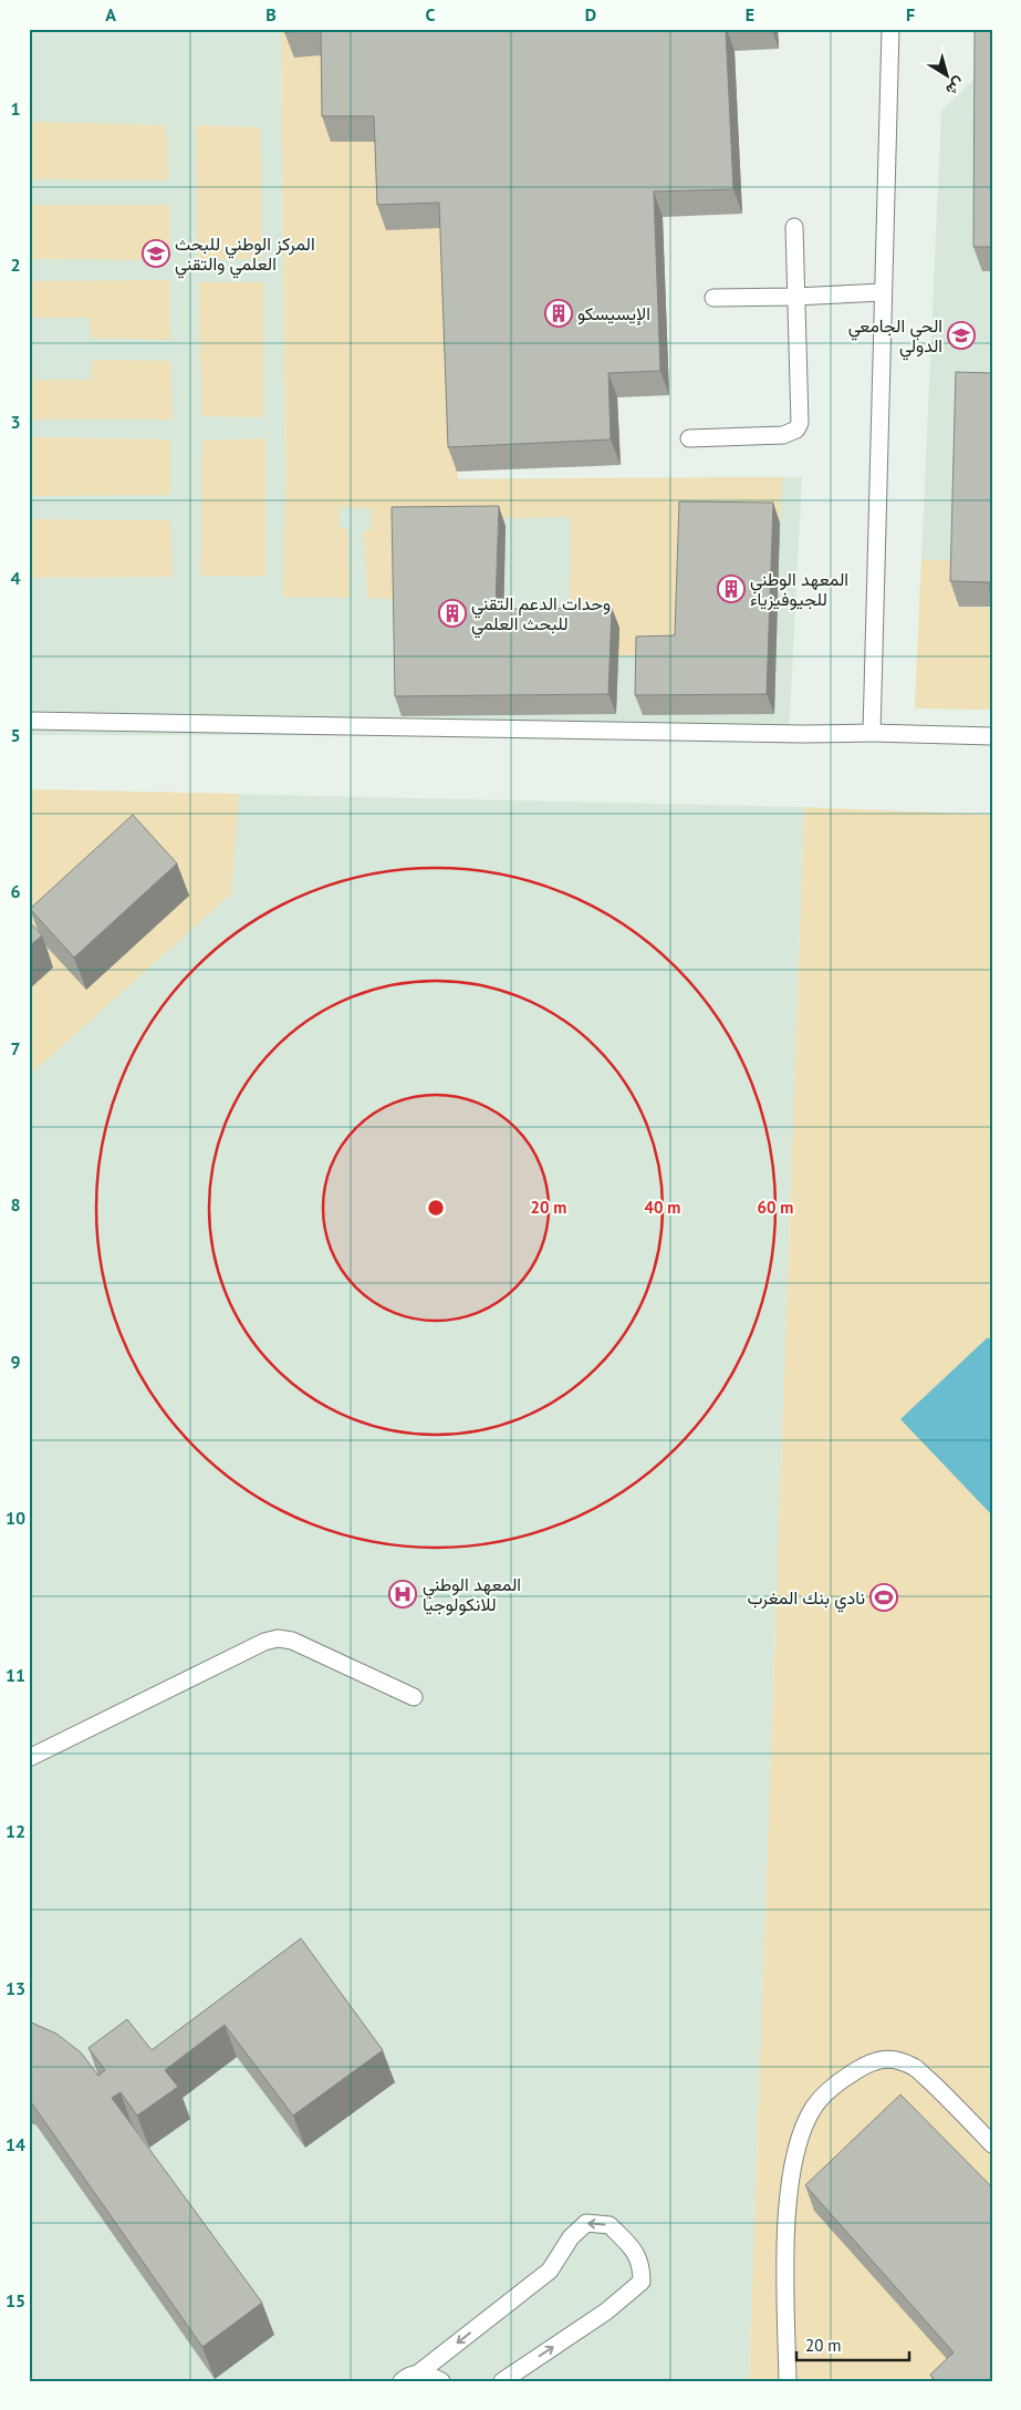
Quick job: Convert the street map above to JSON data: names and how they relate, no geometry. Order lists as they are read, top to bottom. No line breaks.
{"places":{"school or university":["المركز الوطني للبحث العلمي والتقني","الحي الجامعي الدولي"],"building":["اﻹيسيسكو","المعهد الوطني للجيوفيزياء","وحدات الدعم التقني للبحث العلمي"],"hospital":["المعهد الوطني للانكولوجيا"],"sports":["نادي بنك المغرب"]},"scale_bar":"20 m","north":"bottom right","grid":{"columns":["A","B","C","D","E","F"],"rows":["1","2","3","4","5","6","7","8","9","10","11","12","13","14","15"]},"rings":["20 m","40 m","60 m"]}
